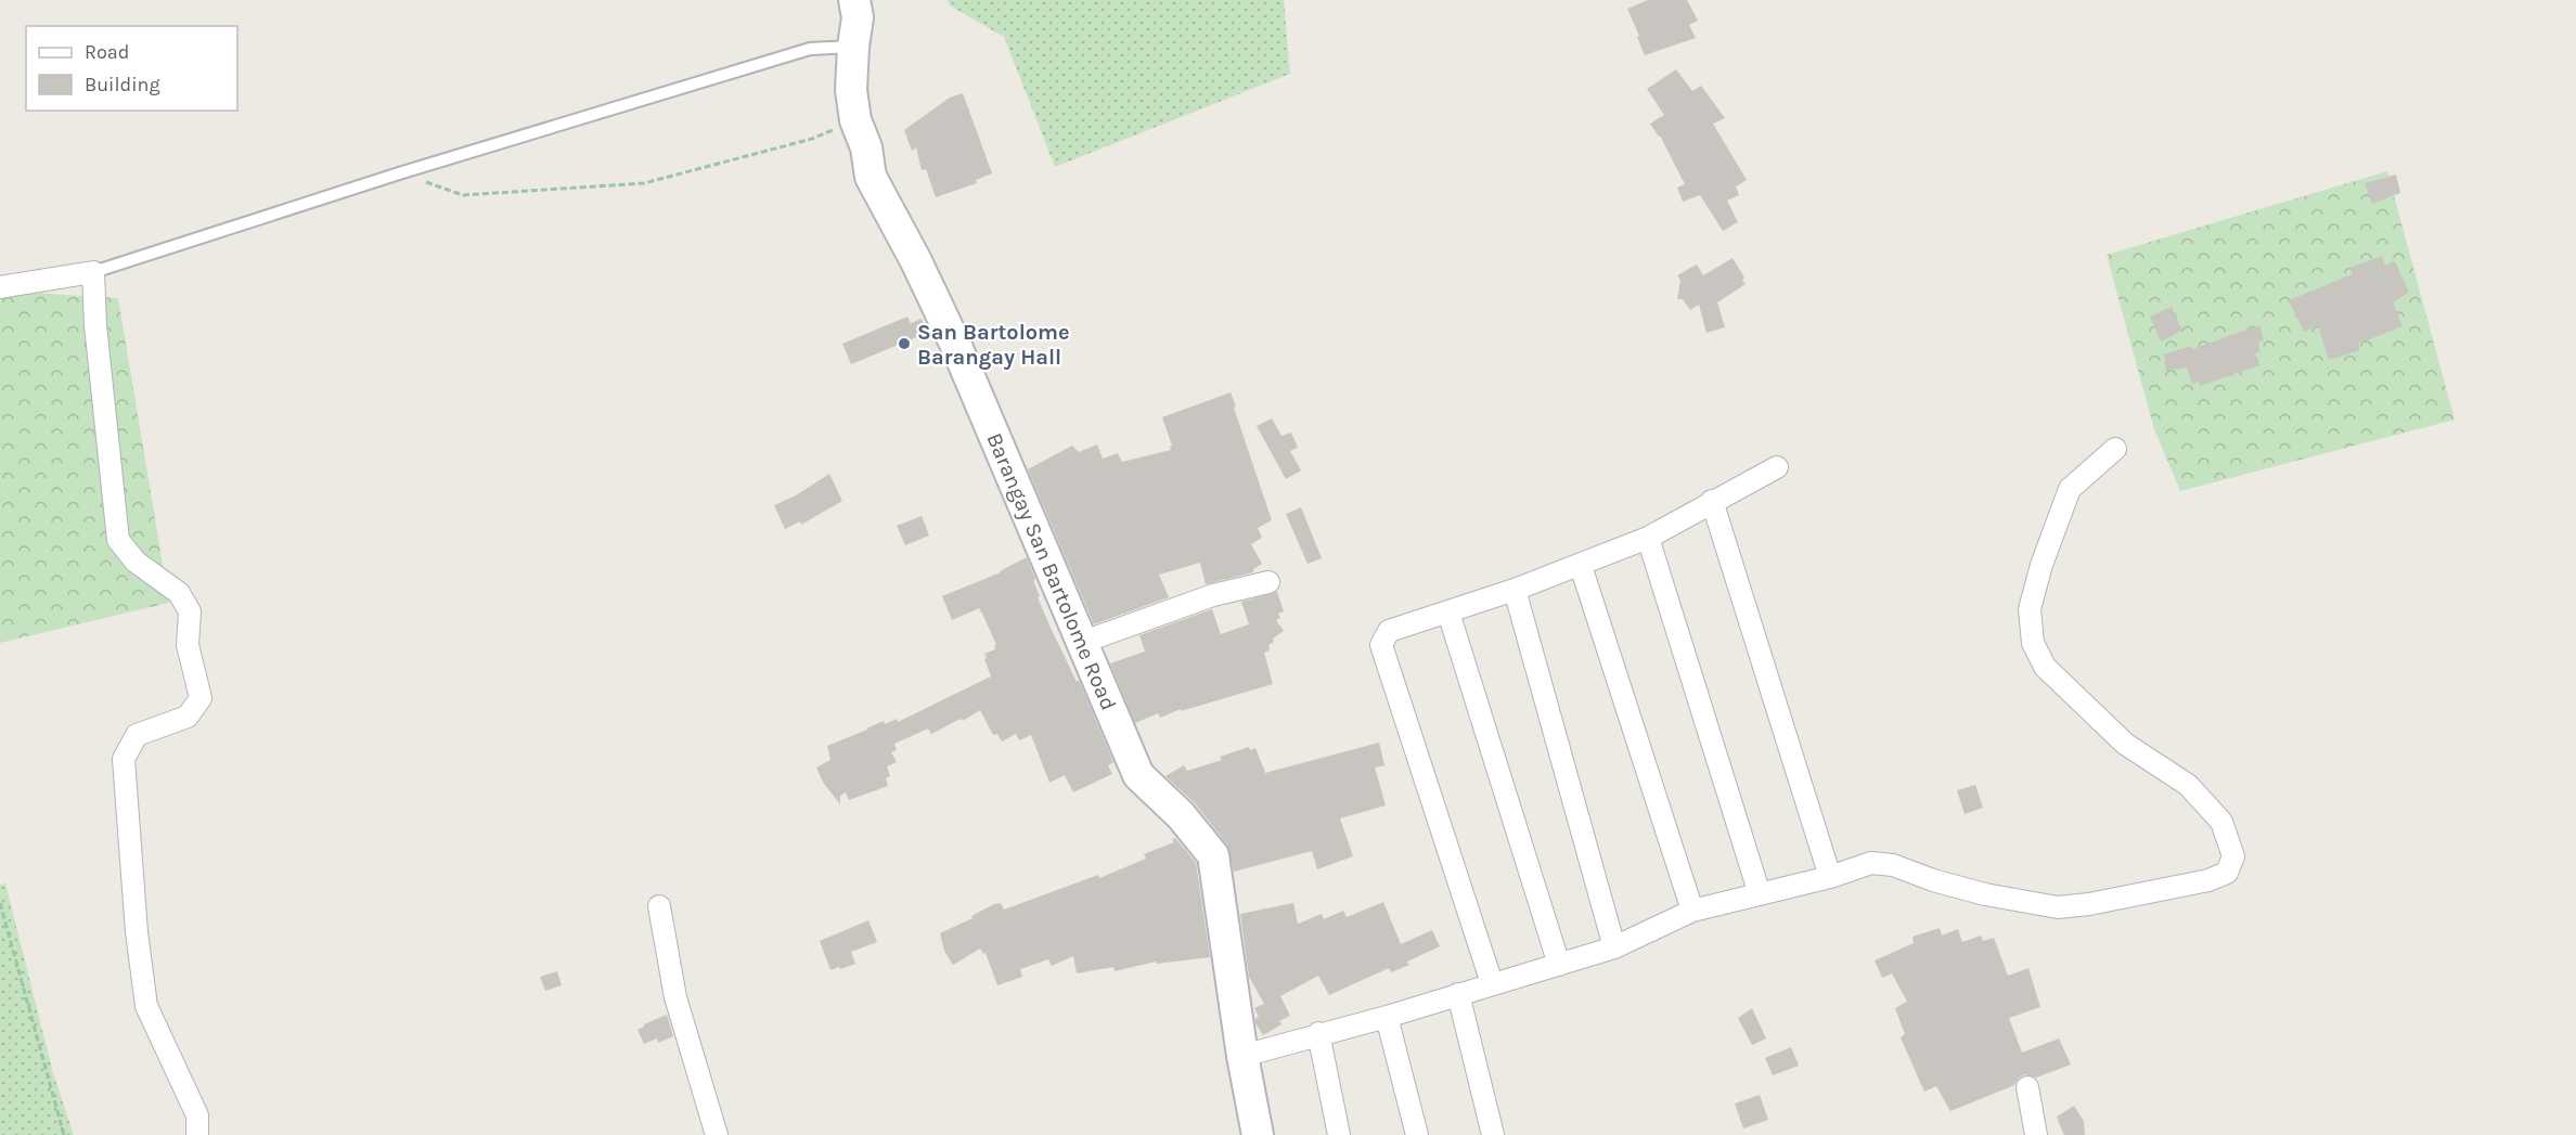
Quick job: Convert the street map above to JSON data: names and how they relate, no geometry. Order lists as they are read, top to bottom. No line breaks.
{"streets":{"street":["Barangay San Bartolome Road"]},"places":["San Bartolome Barangay Hall"],"legend":["Road","Building"]}
